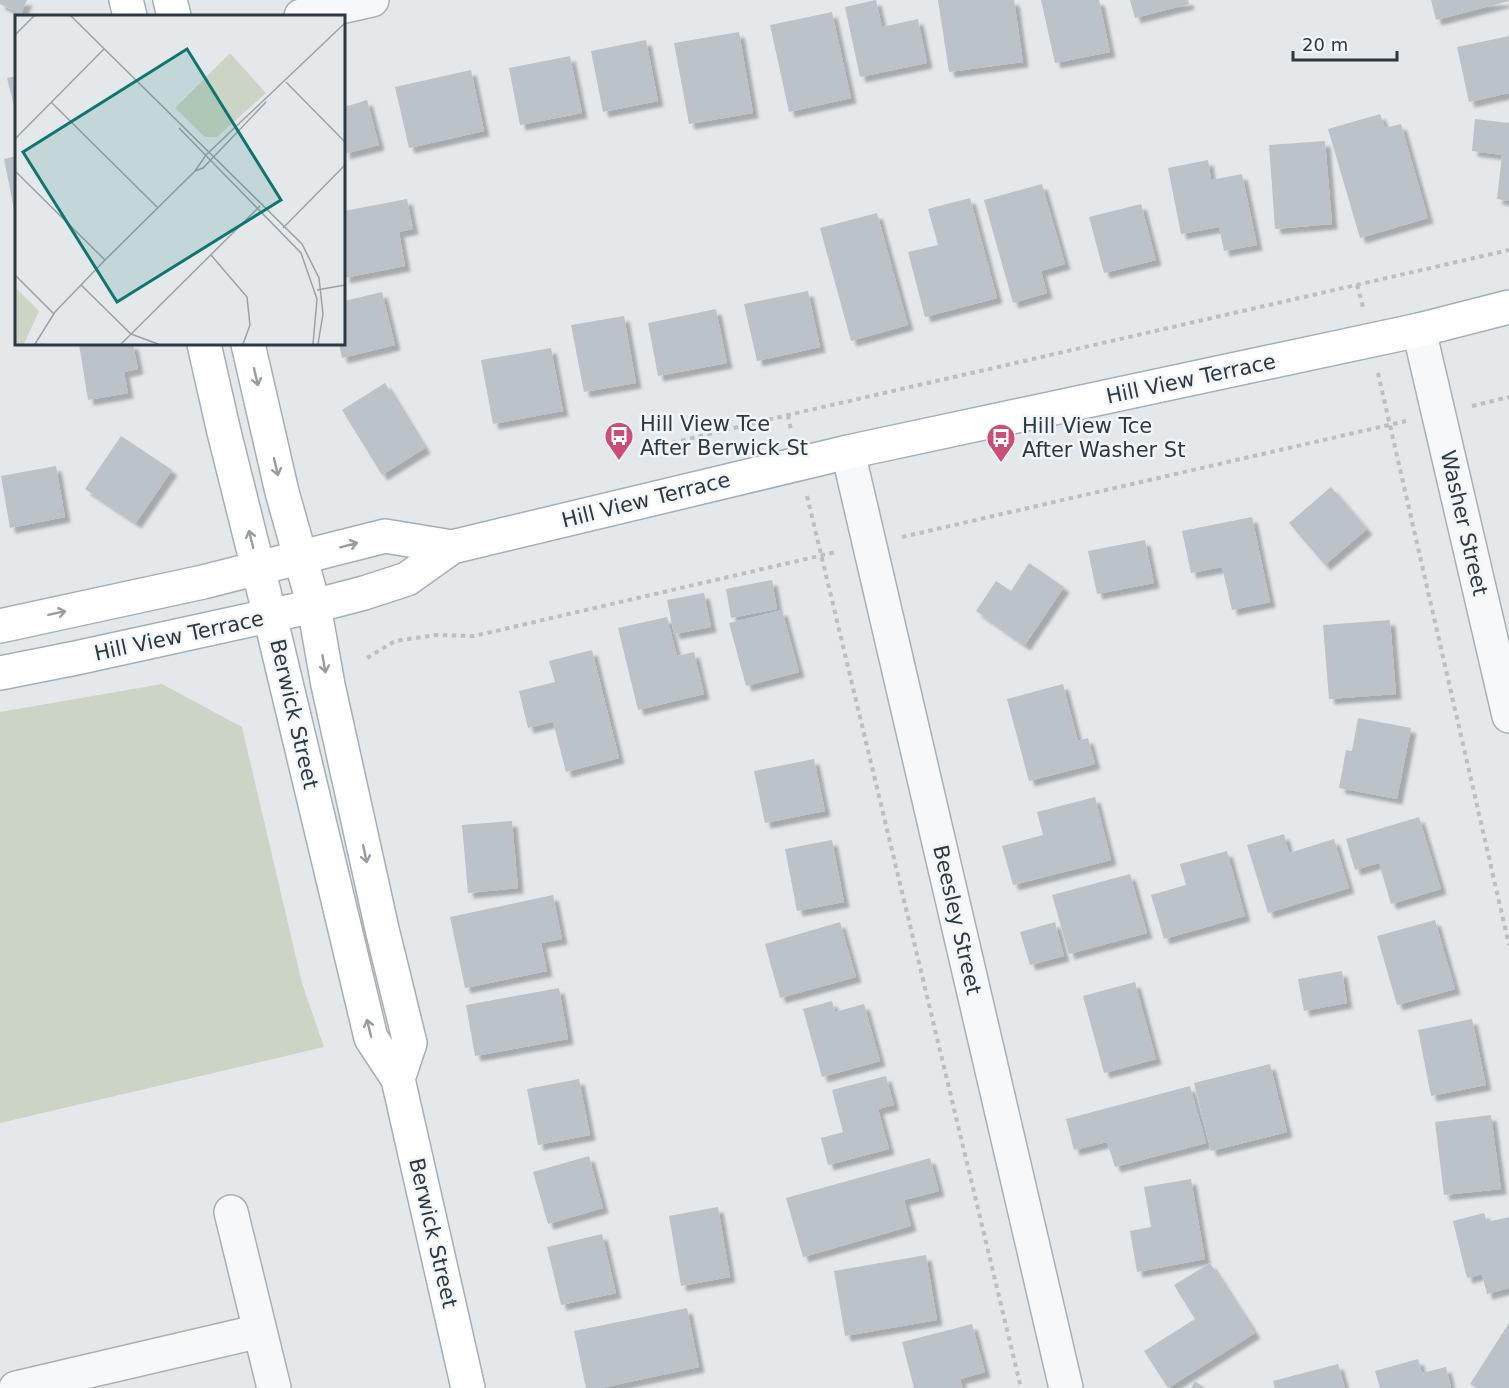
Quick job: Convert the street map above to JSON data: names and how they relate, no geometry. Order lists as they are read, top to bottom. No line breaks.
{"streets":{"main road":["Hill View Terrace","Berwick Street"],"street":["Washer Street","Beesley Street"]},"crossings":[["Hill View Terrace","Washer Street"],["Hill View Terrace","Berwick Street"],["Hill View Terrace","Beesley Street"]],"places":{"bus stop":["Hill View Tce After Berwick St","Hill View Tce After Washer St"]},"scale_bar":"20 m"}
